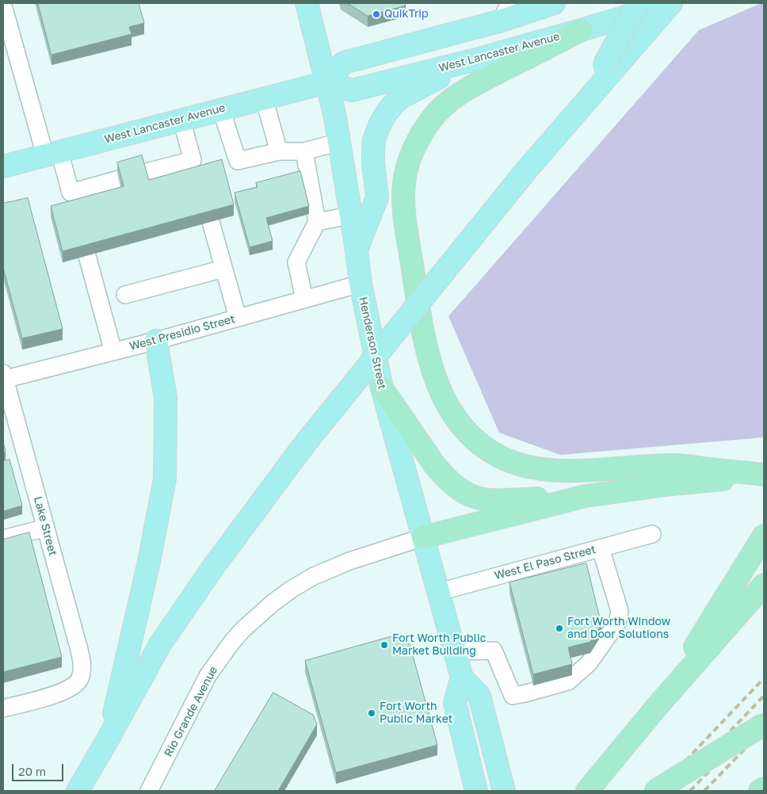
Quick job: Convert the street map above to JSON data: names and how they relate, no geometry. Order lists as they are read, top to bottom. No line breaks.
{"streets":{"main road":["West Lancaster Avenue","Henderson Street"],"street":["West Presidio Street","Lake Street","West El Paso Street","Rio Grande Avenue"]},"crossings":[["West Lancaster Avenue","Henderson Street"],["West Presidio Street","Henderson Street"],["West Presidio Street","Lake Street"],["Henderson Street","West El Paso Street"],["Henderson Street","Rio Grande Avenue"]],"places":["QuikTrip","Fort Worth Window and Door Solutions","Fort Worth Public Market Building","Fort Worth Public Market"],"scale_bar":"20 m"}
